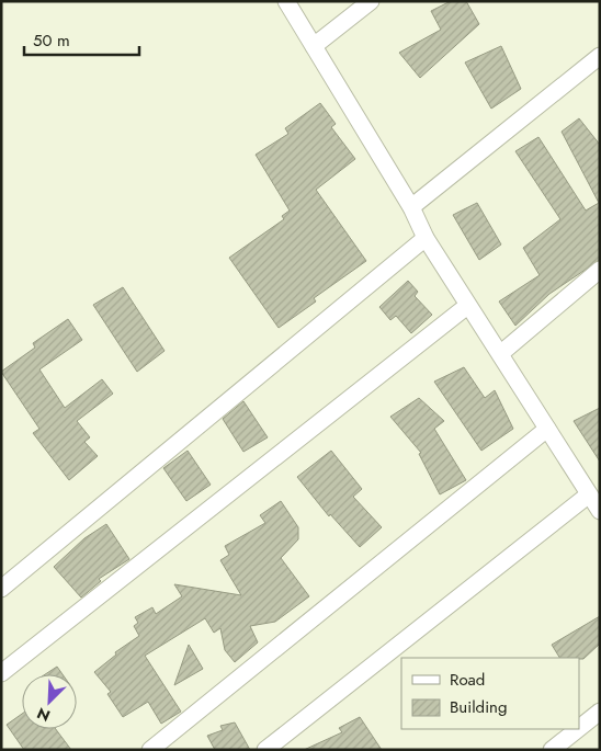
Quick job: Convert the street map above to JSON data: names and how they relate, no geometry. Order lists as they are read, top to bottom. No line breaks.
{"legend":["Road","Building"],"scale_bar":"50 m","north":"bottom left"}
